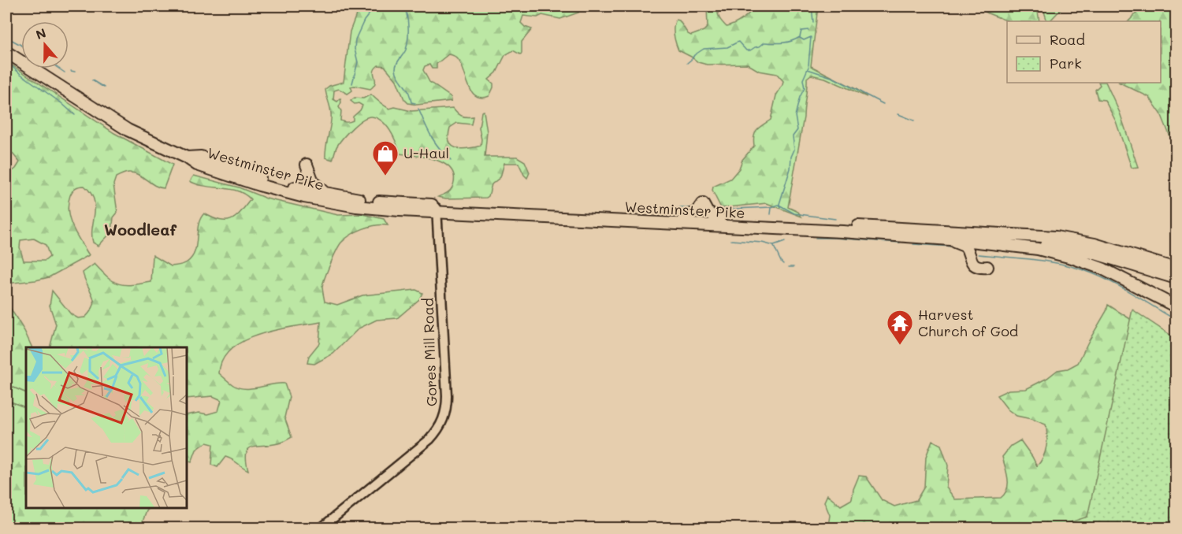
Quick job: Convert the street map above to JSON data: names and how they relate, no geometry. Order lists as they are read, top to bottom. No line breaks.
{"streets":{"highway":["Westminster Pike"],"street":["Gores Mill Road"]},"crossings":[["Westminster Pike","Gores Mill Road"]],"districts":["Woodleaf"],"places":{"shop":["U-Haul"],"temple":["Harvest Church of God"]},"legend":["Road","Park"],"north":"top"}
